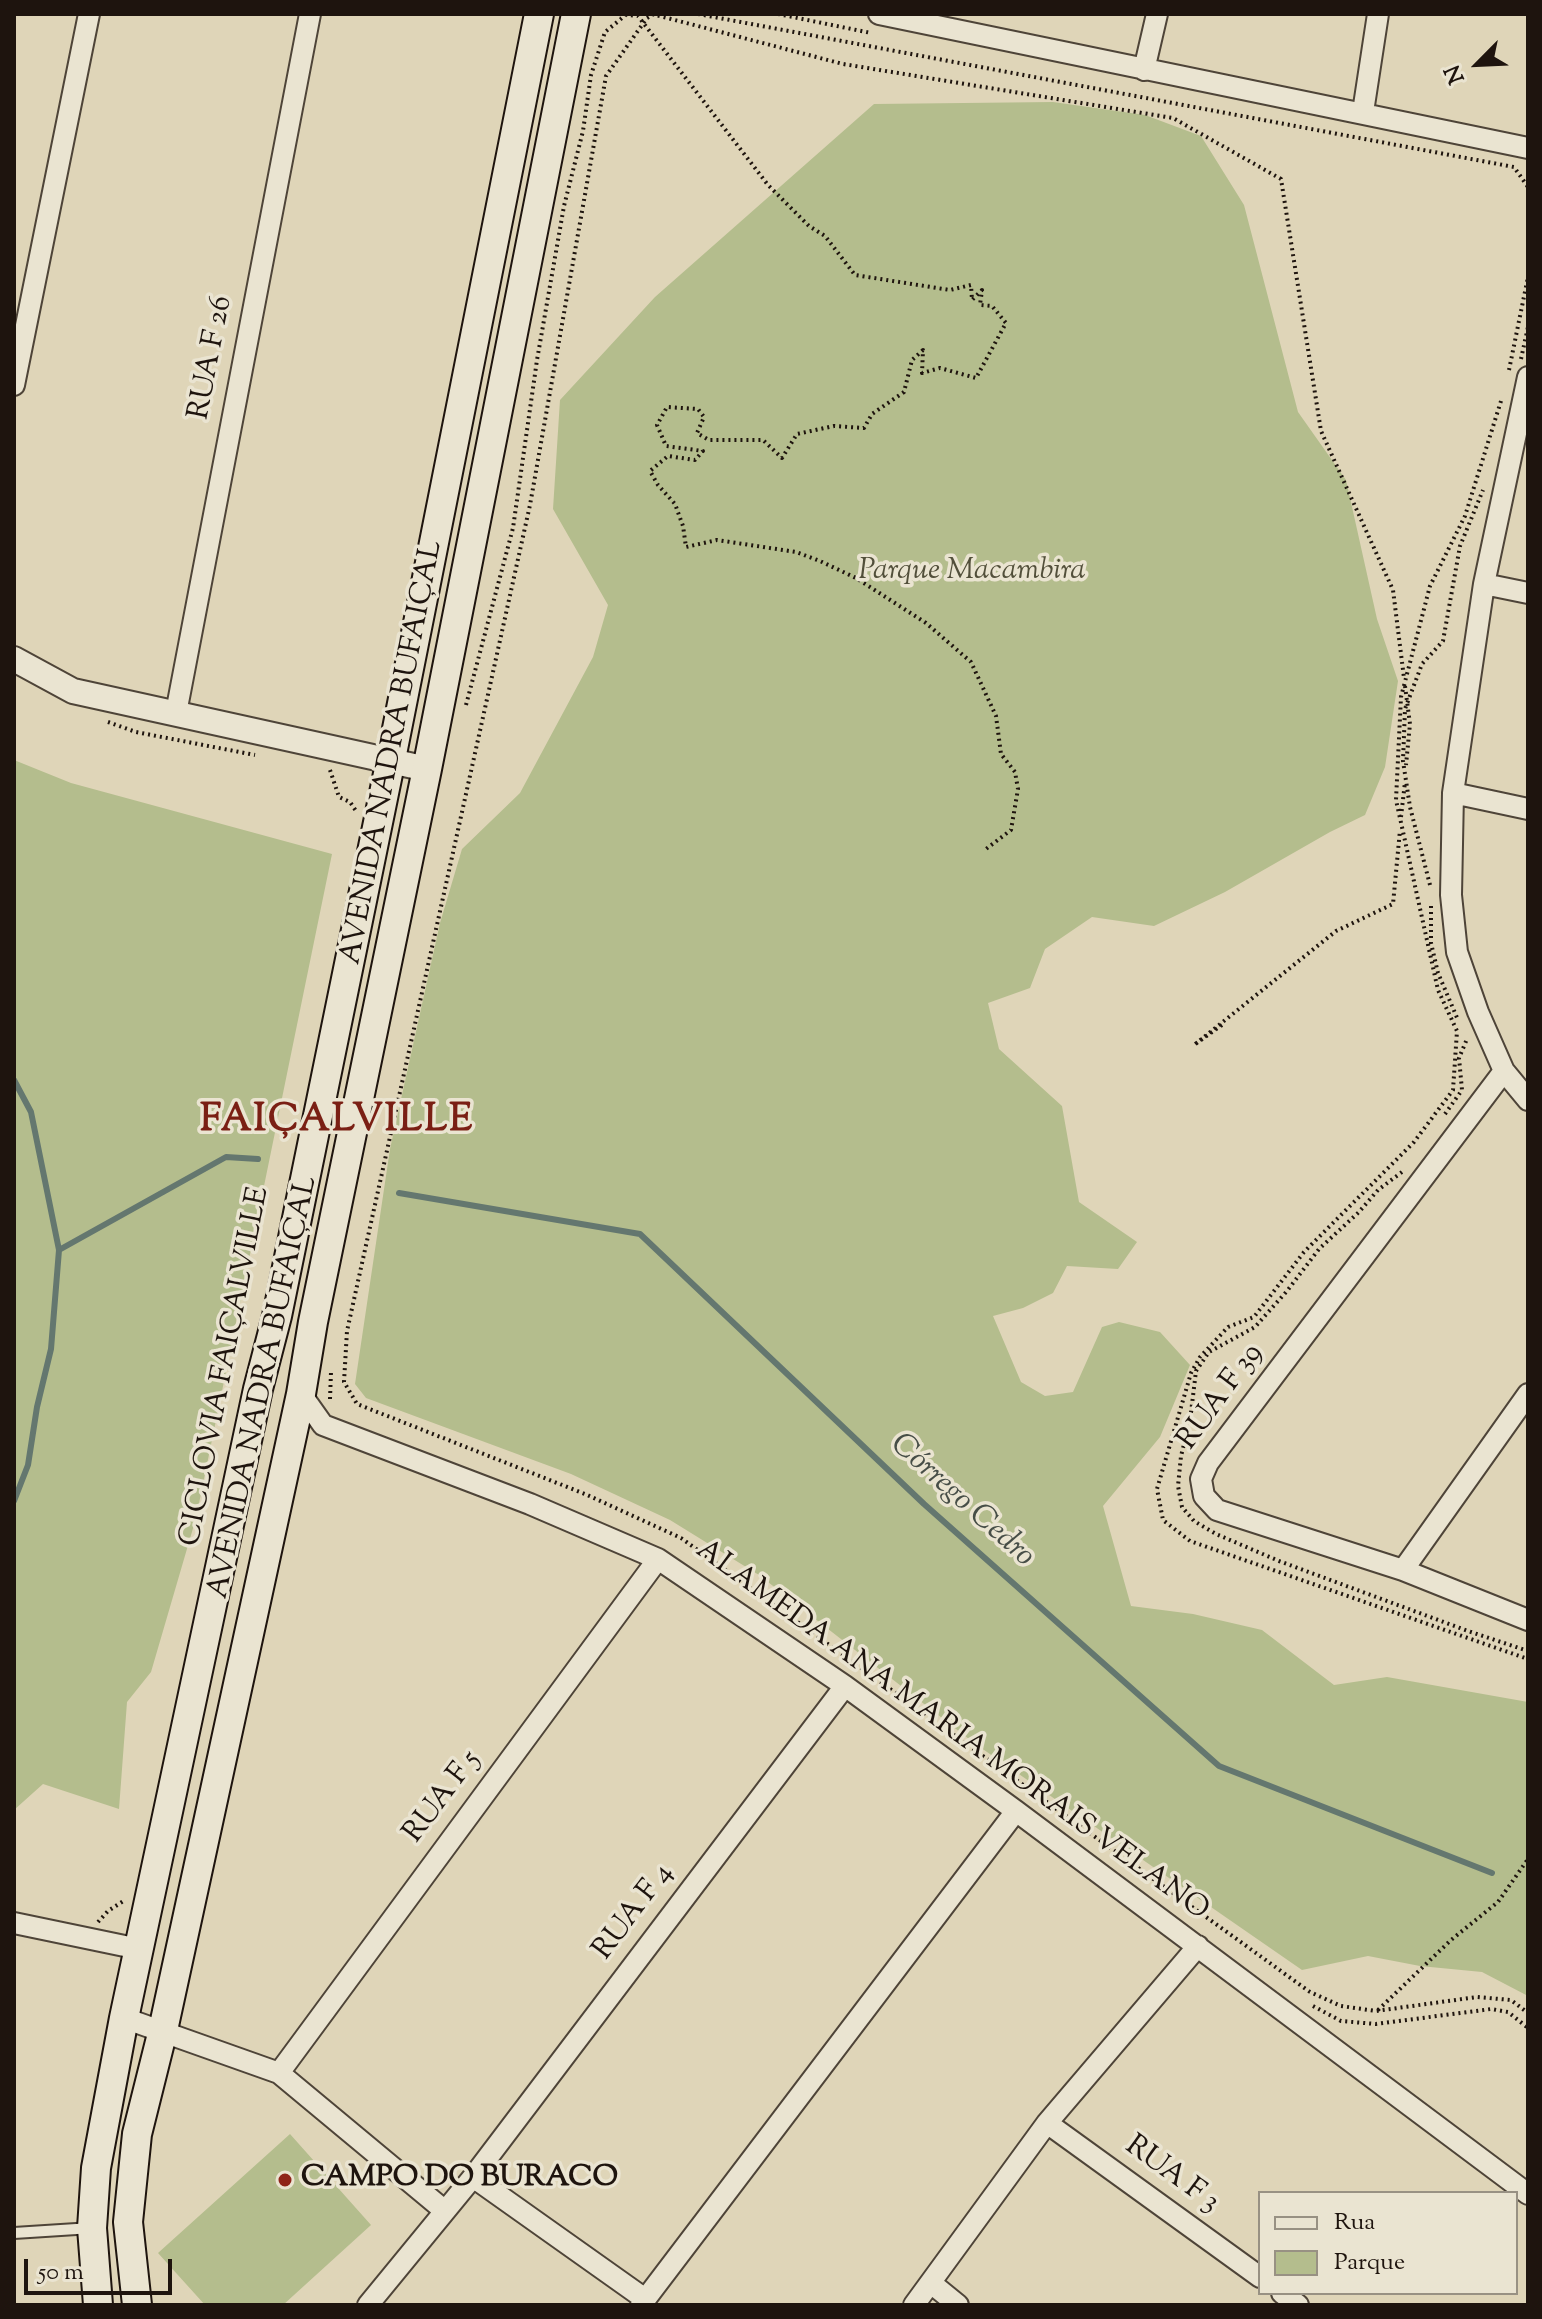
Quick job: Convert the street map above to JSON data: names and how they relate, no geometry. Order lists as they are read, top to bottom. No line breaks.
{"streets":{"main road":["AVENIDA NADRA BUFAIÇAL"],"street":["RUA F 26","RUA F 39","ALAMEDA ANA MARIA MORAIS VELANO","RUA F 5","RUA F 4","RUA F 3"]},"crossings":[["AVENIDA NADRA BUFAIÇAL","ALAMEDA ANA MARIA MORAIS VELANO"],["ALAMEDA ANA MARIA MORAIS VELANO","RUA F 5"],["ALAMEDA ANA MARIA MORAIS VELANO","RUA F 4"]],"districts":["FAIÇALVILLE"],"water":["Córrego Cedro"],"parks":["Parque Macambira"],"places":["CAMPO DO BURACO"],"legend":["Rua","Parque"],"scale_bar":"50 m","north":"bottom left"}
